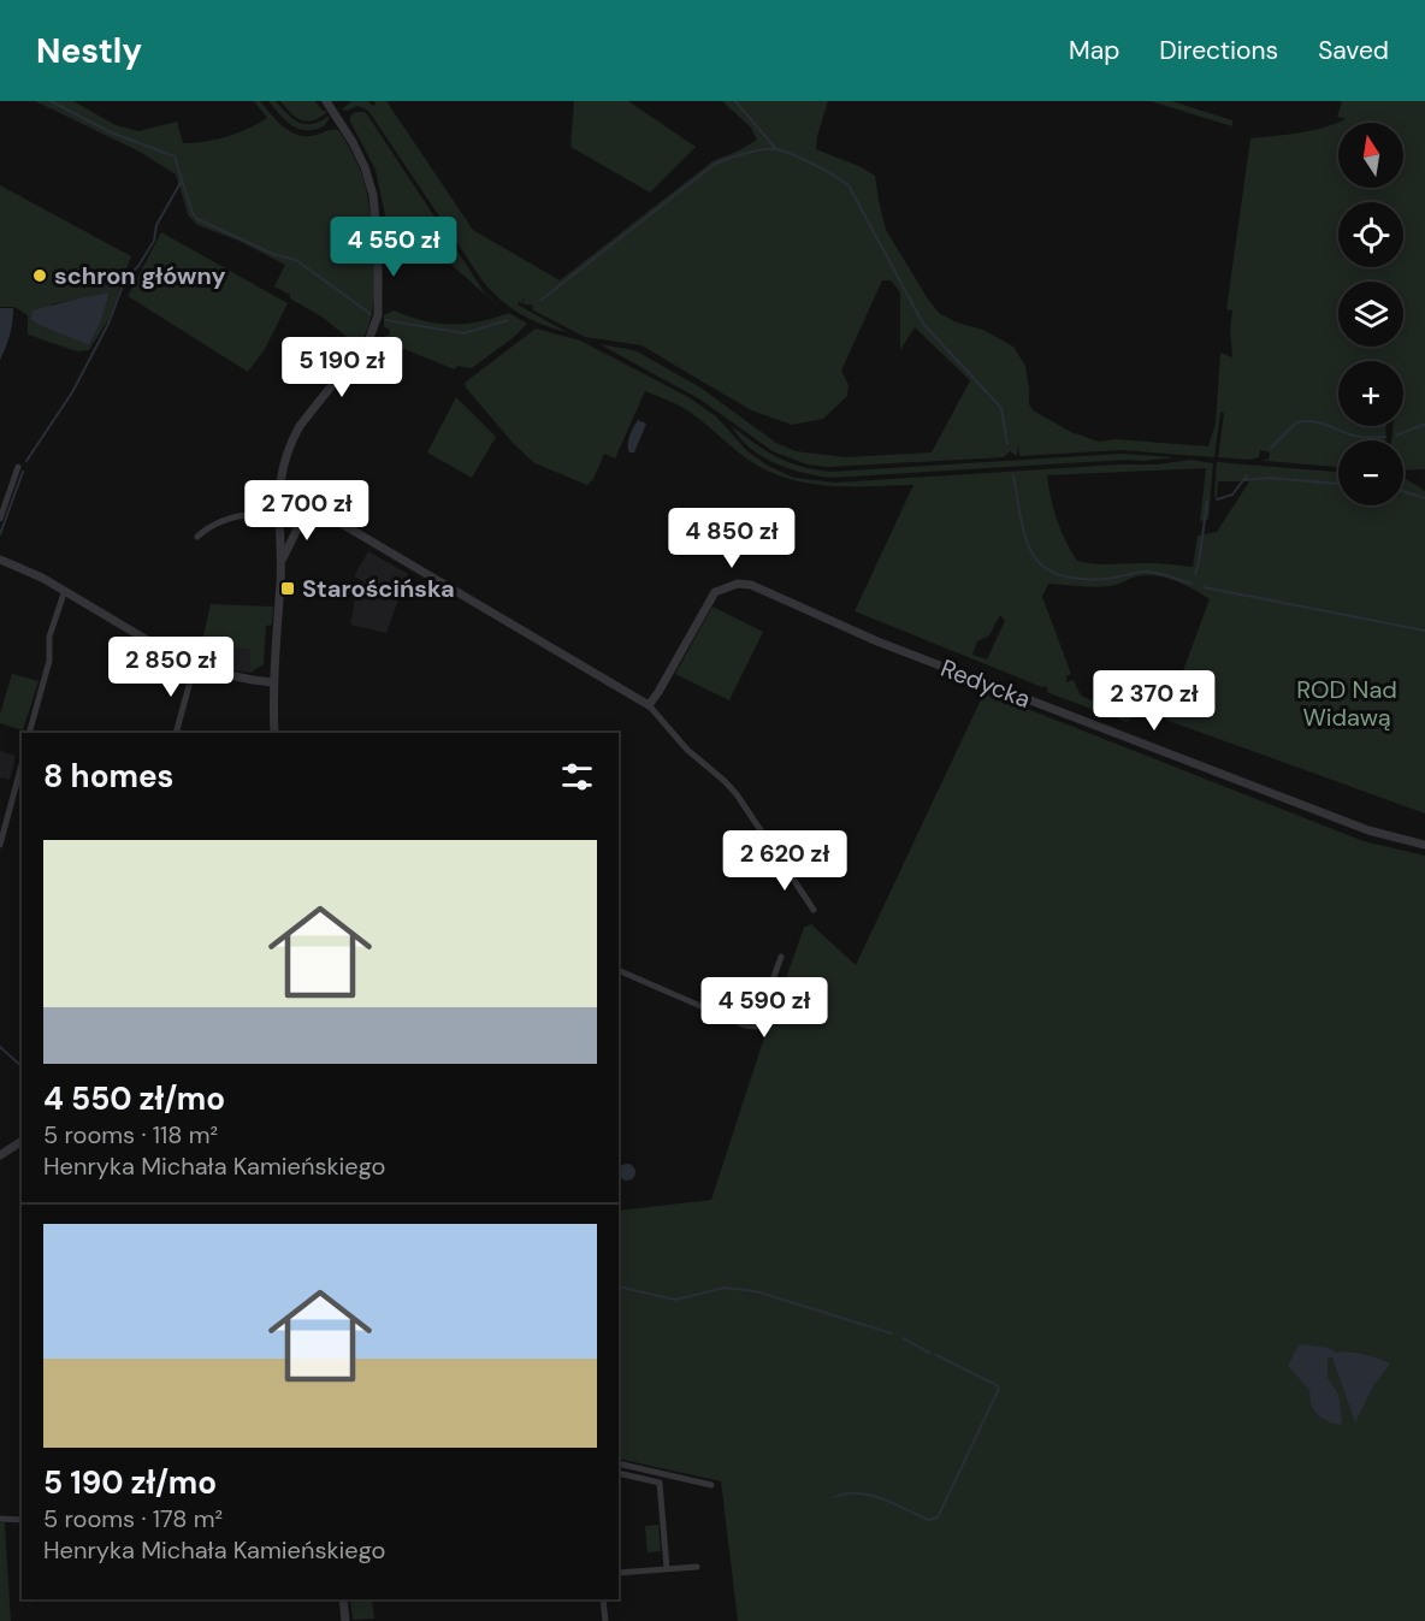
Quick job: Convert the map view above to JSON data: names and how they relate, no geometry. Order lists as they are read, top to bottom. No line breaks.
{"streets":{"street":["Redycka"]},"parks":["ROD Nad Widawą"],"places":{"other":["schron główny"],"transit":["Starościńska"]},"north":"top","page":{"header":"Nestly","nav":["Map","Directions","Saved"],"map_buttons":["+","−"],"price":["4 550 zł","5 190 zł","2 700 zł","4 850 zł","2 850 zł","2 370 zł","2 620 zł","4 590 zł"],"heading":"8 homes","list":[{"name":"4 550 zł/mo","note":"5 rooms · 118 m² · Henryka Michała Kamieńskiego"},{"name":"5 190 zł/mo","note":"5 rooms · 178 m² · Henryka Michała Kamieńskiego"}]}}
